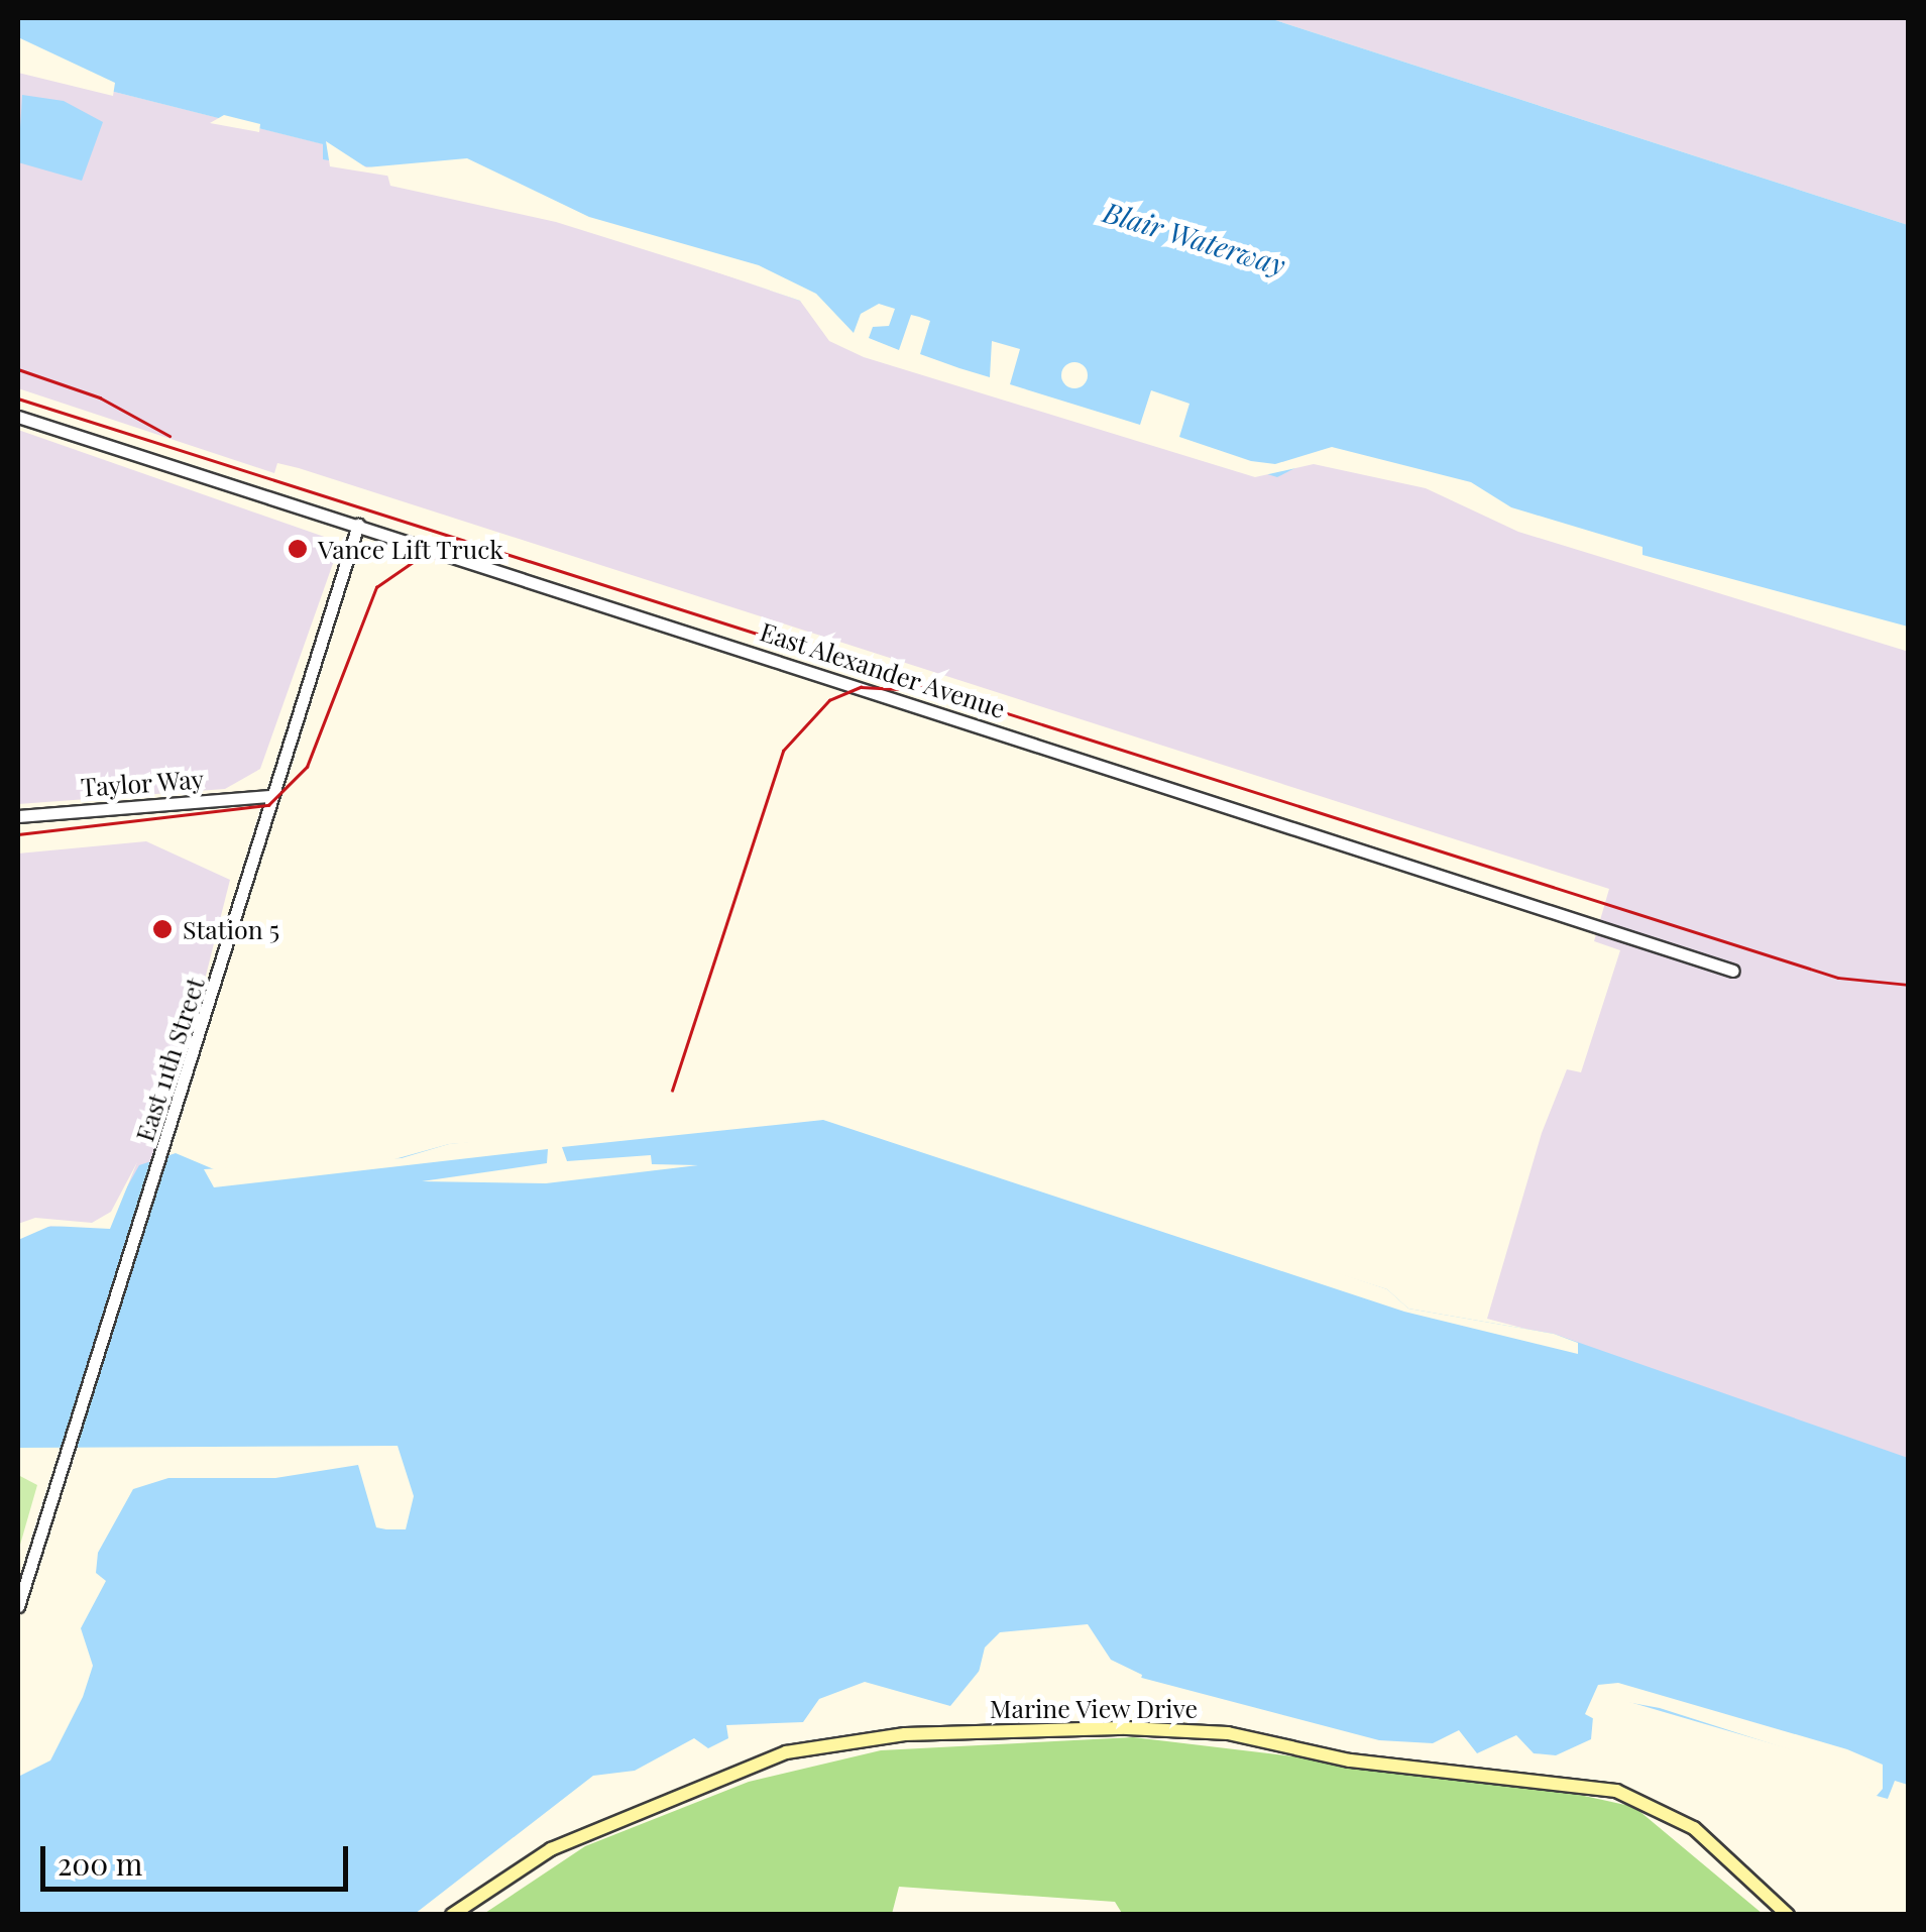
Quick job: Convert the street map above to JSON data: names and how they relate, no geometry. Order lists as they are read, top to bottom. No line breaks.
{"streets":{"main road":["Marine View Drive"],"street":["East Alexander Avenue","Taylor Way","East 11th Street"]},"crossings":[["East Alexander Avenue","East 11th Street"],["Taylor Way","East 11th Street"]],"water":["Blair Waterway"],"places":["Vance Lift Truck","Station 5"],"scale_bar":"200 m"}
